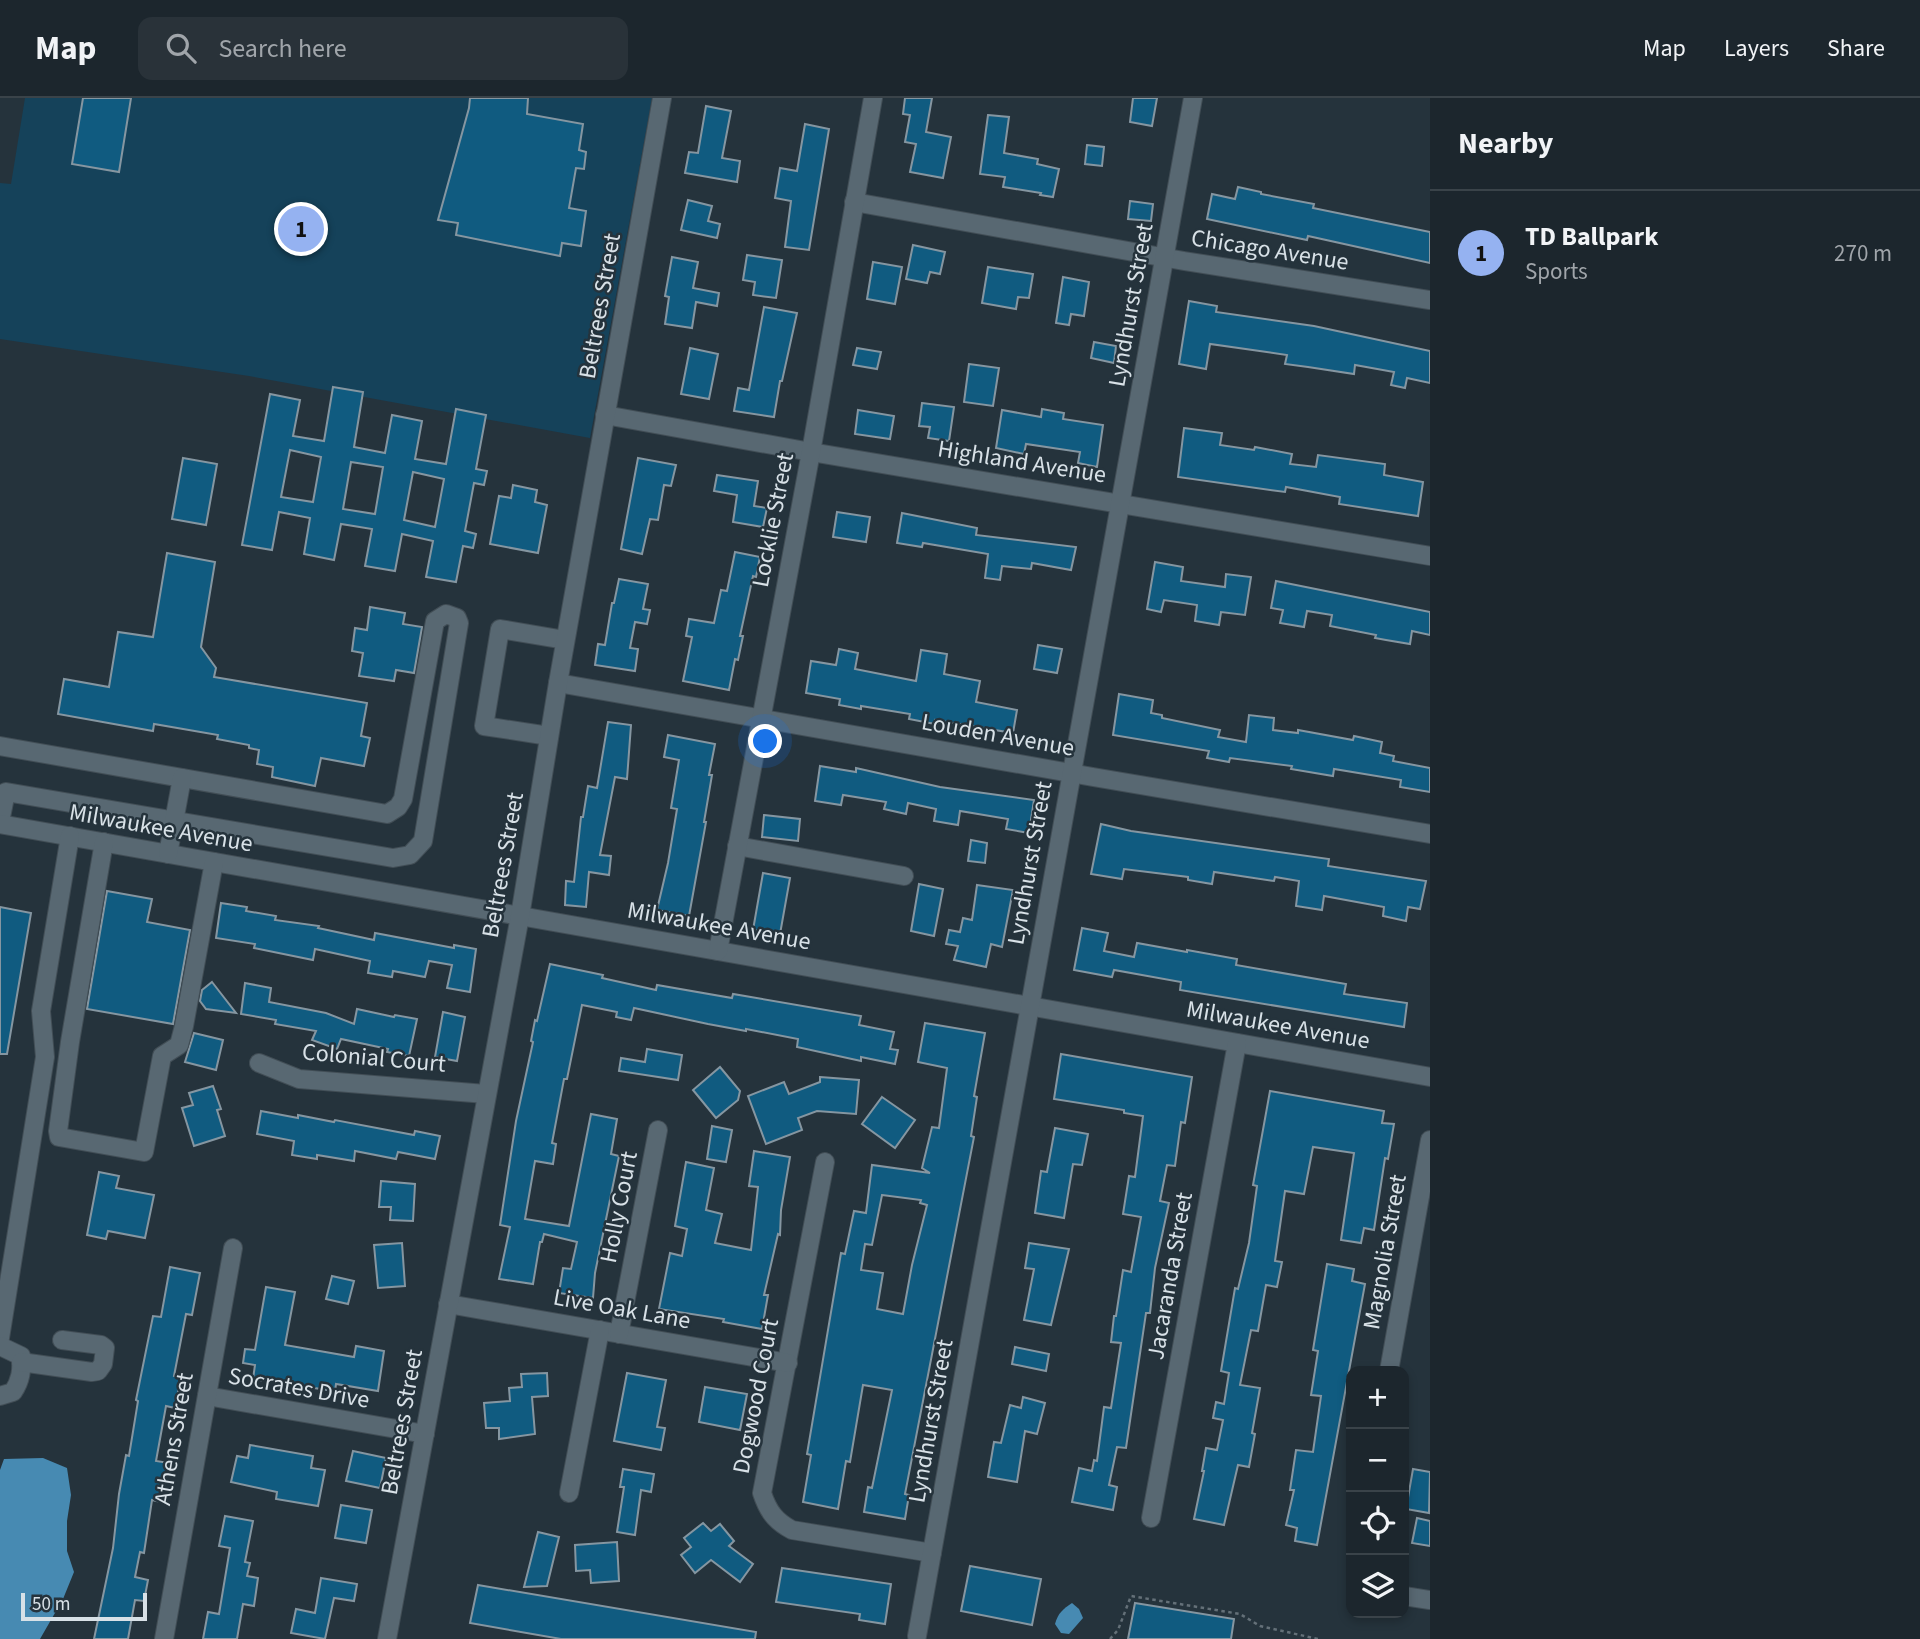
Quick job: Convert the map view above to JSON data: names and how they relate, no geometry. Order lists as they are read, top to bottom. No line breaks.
{"streets":{"street":["Chicago Avenue","Lyndhurst Street","Beltrees Street","Highland Avenue","Locklie Street","Louden Avenue","Milwaukee Avenue","Colonial Court","Holly Court","Magnolia Street","Jacaranda Street","Live Oak Lane","Socrates Drive","Dogwood Court","Athens Street"]},"crossings":[["Chicago Avenue","Lyndhurst Street"],["Chicago Avenue","Locklie Street"],["Lyndhurst Street","Highland Avenue"],["Lyndhurst Street","Louden Avenue"],["Lyndhurst Street","Milwaukee Avenue"],["Lyndhurst Street","Dogwood Court"],["Beltrees Street","Highland Avenue"],["Beltrees Street","Louden Avenue"],["Beltrees Street","Milwaukee Avenue"],["Beltrees Street","Colonial Court"],["Beltrees Street","Live Oak Lane"],["Beltrees Street","Socrates Drive"],["Highland Avenue","Locklie Street"],["Locklie Street","Louden Avenue"],["Locklie Street","Milwaukee Avenue"],["Milwaukee Avenue","Jacaranda Street"],["Holly Court","Live Oak Lane"],["Live Oak Lane","Dogwood Court"],["Socrates Drive","Athens Street"]],"scale_bar":"50 m","page":{"header":"Map","search":"Search here","nav":["Map","Layers","Share"],"heading":"Nearby","list":[{"mark":"1","name":"TD Ballpark","note":"Sports","value":"270 m"}],"pins":"1","map_buttons":["+","−"],"scale":"50 m"}}
